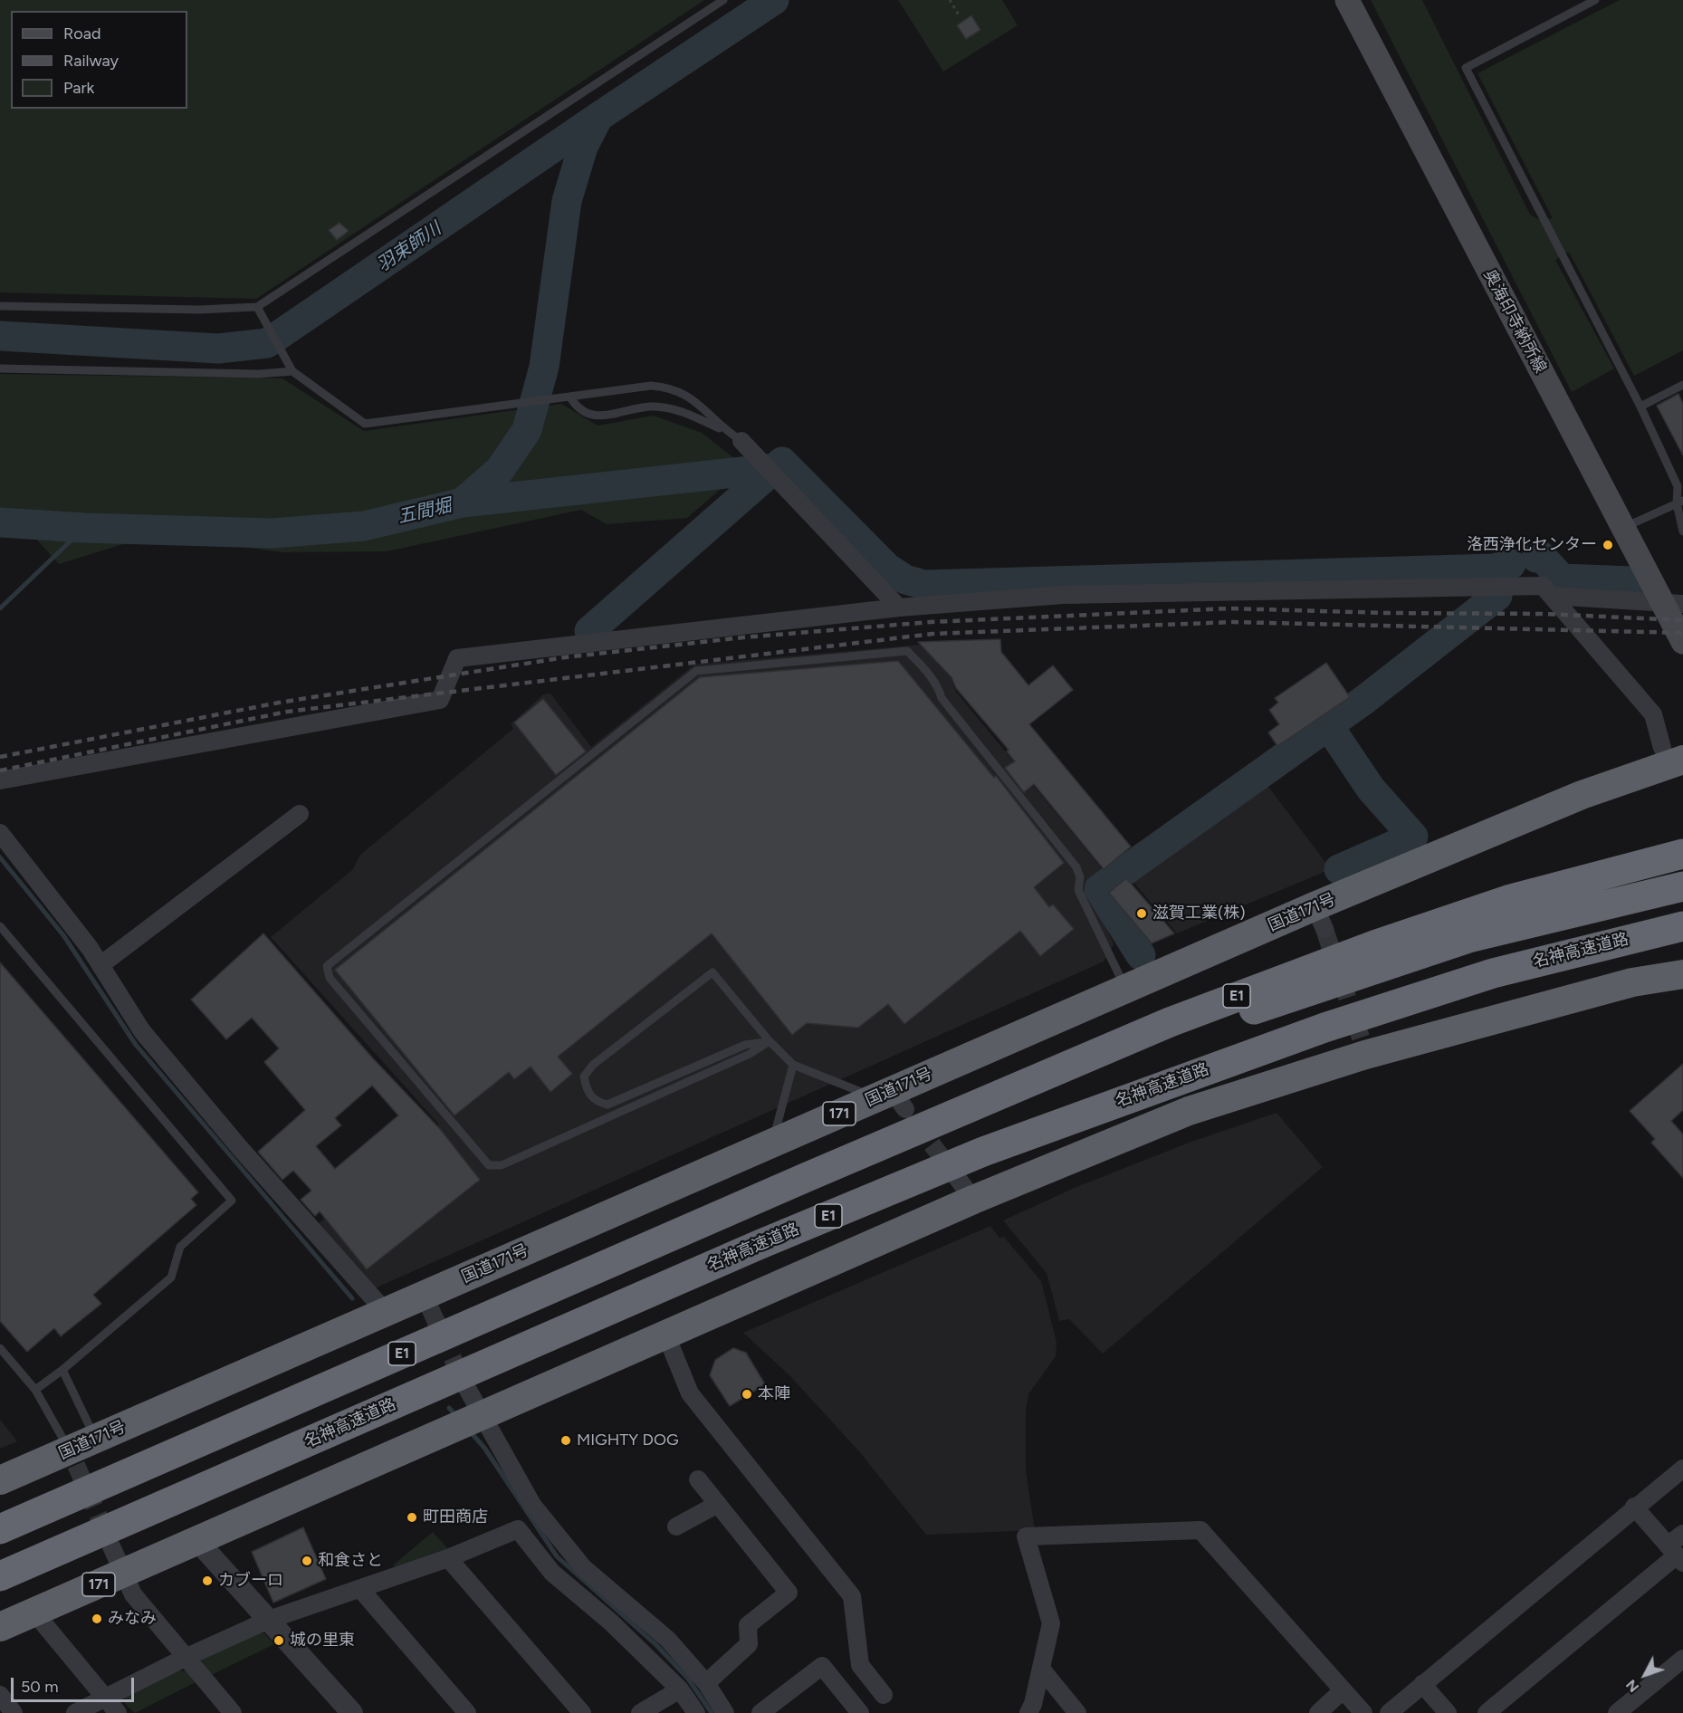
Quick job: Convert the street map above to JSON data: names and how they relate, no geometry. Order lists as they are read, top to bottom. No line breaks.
{"streets":{"highway":["国道171号","名神高速道路","E1","171"],"main road":["奥海印寺納所線"]},"water":["羽束師川","五間堀"],"places":["洛西浄化センター","滋賀工業(株)","本陣","MIGHTY DOG","町田商店","和食さと","カブーロ","みなみ","城の里東"],"legend":["Road","Railway","Park"],"scale_bar":"50 m","north":"bottom left"}
